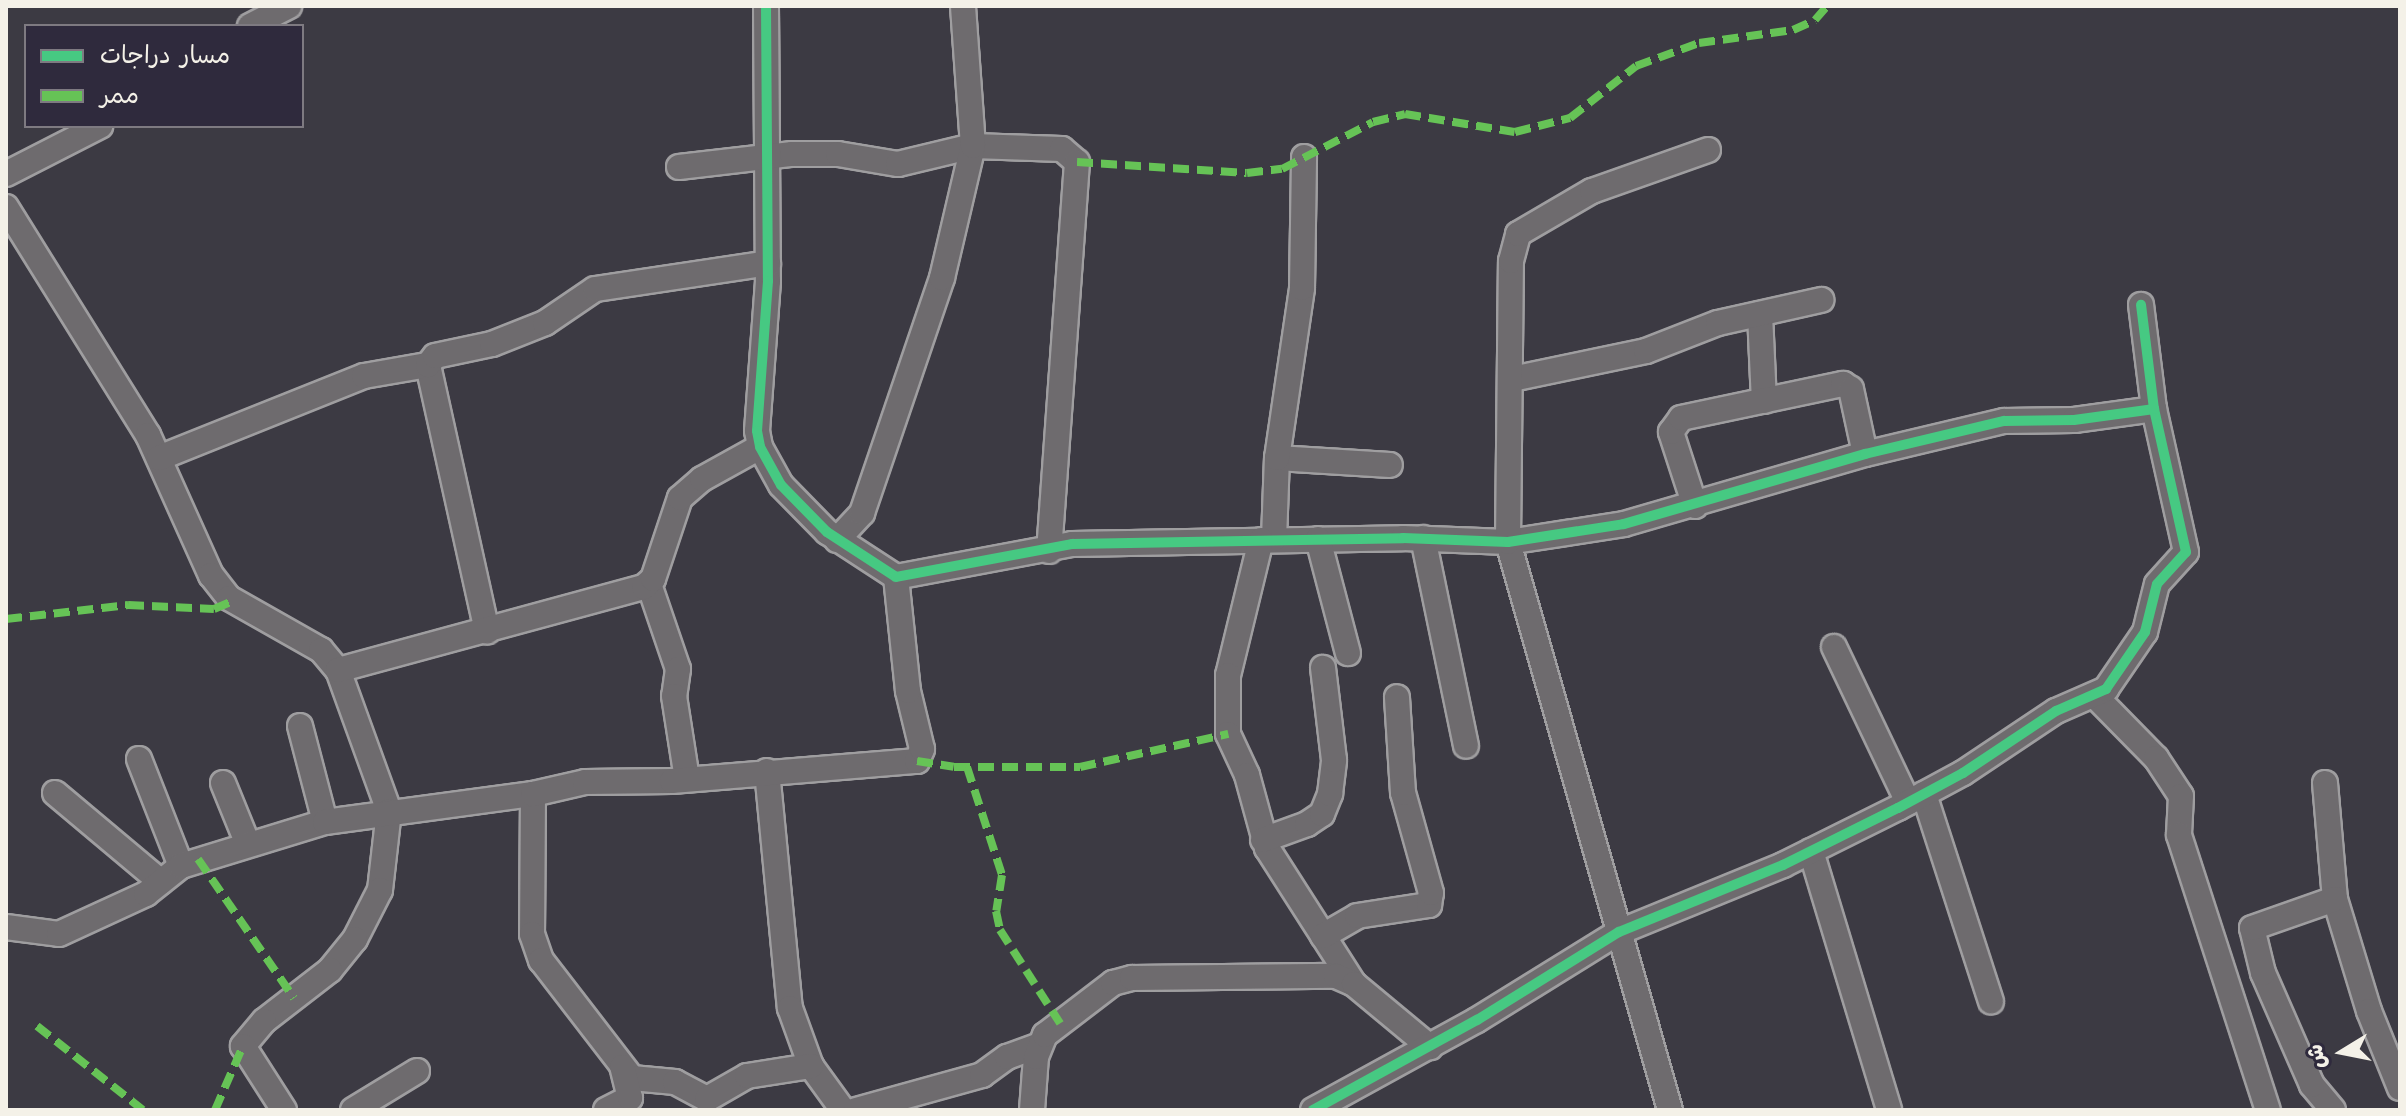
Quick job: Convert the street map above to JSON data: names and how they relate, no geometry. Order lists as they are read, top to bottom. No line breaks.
{"legend":["مسار دراجات","ممر"],"north":"left"}
